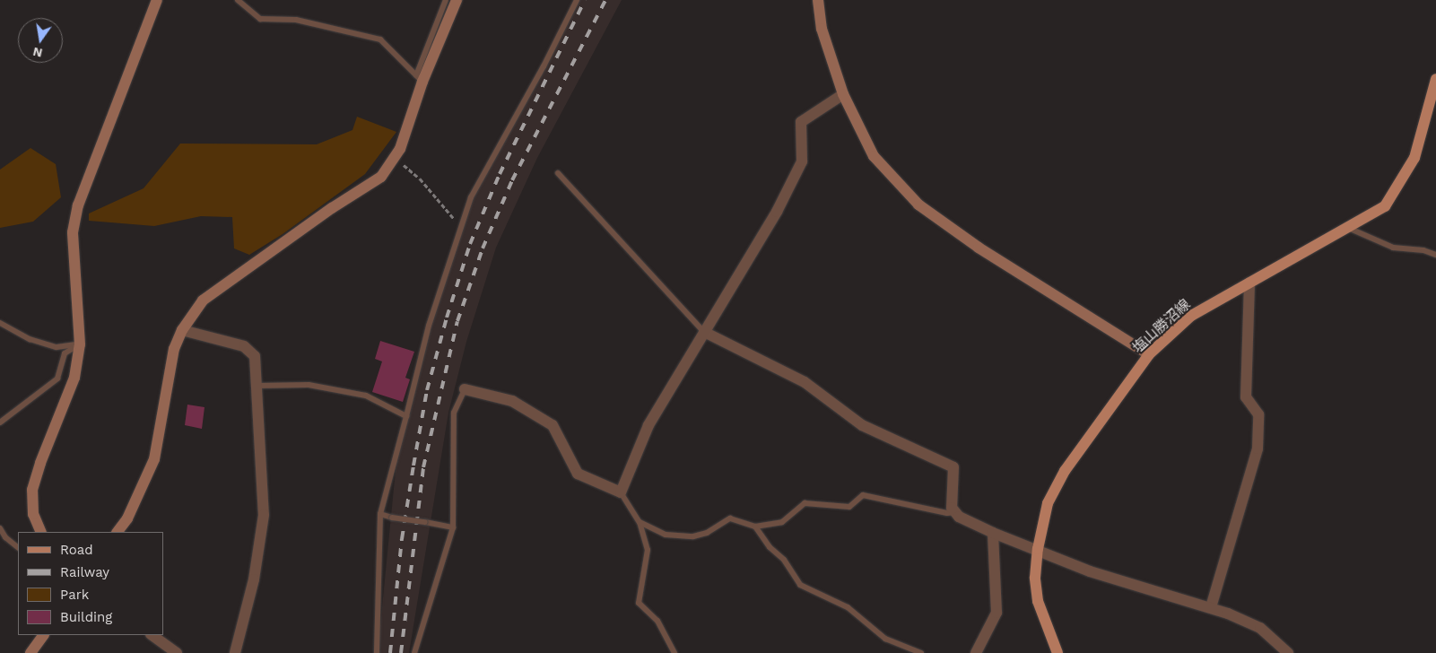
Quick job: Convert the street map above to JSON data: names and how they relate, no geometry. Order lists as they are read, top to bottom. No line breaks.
{"streets":{"main road":["塩山勝沼線"]},"legend":["Road","Railway","Park","Building"],"north":"bottom"}
